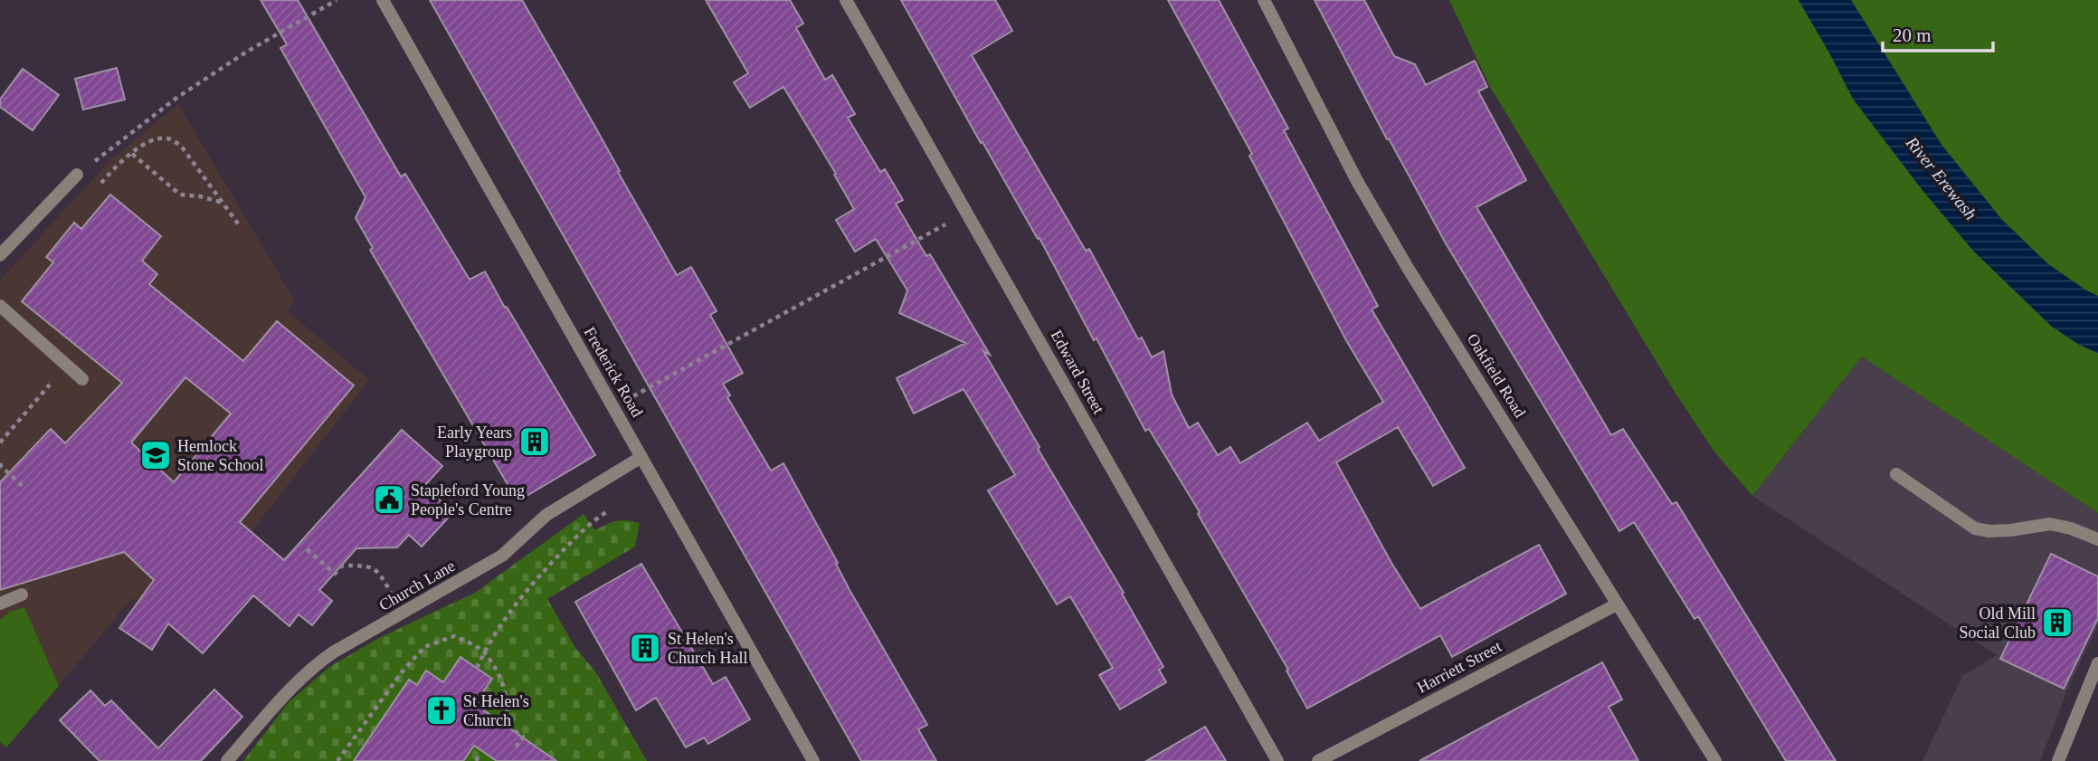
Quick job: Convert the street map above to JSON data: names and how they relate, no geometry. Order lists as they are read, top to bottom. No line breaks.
{"streets":{"street":["Frederick Road","Edward Street","Oakfield Road","Church Lane","Harriett Street"]},"crossings":[["Frederick Road","Church Lane"],["Oakfield Road","Harriett Street"]],"water":["River Erewash"],"places":{"building":["Early Years Playgroup","Old Mill Social Club","St Helen's Church Hall"],"school or university":["Hemlock Stone School"],"public building":["Stapleford Young People's Centre"],"church":["St Helen's Church"]},"scale_bar":"20 m"}
